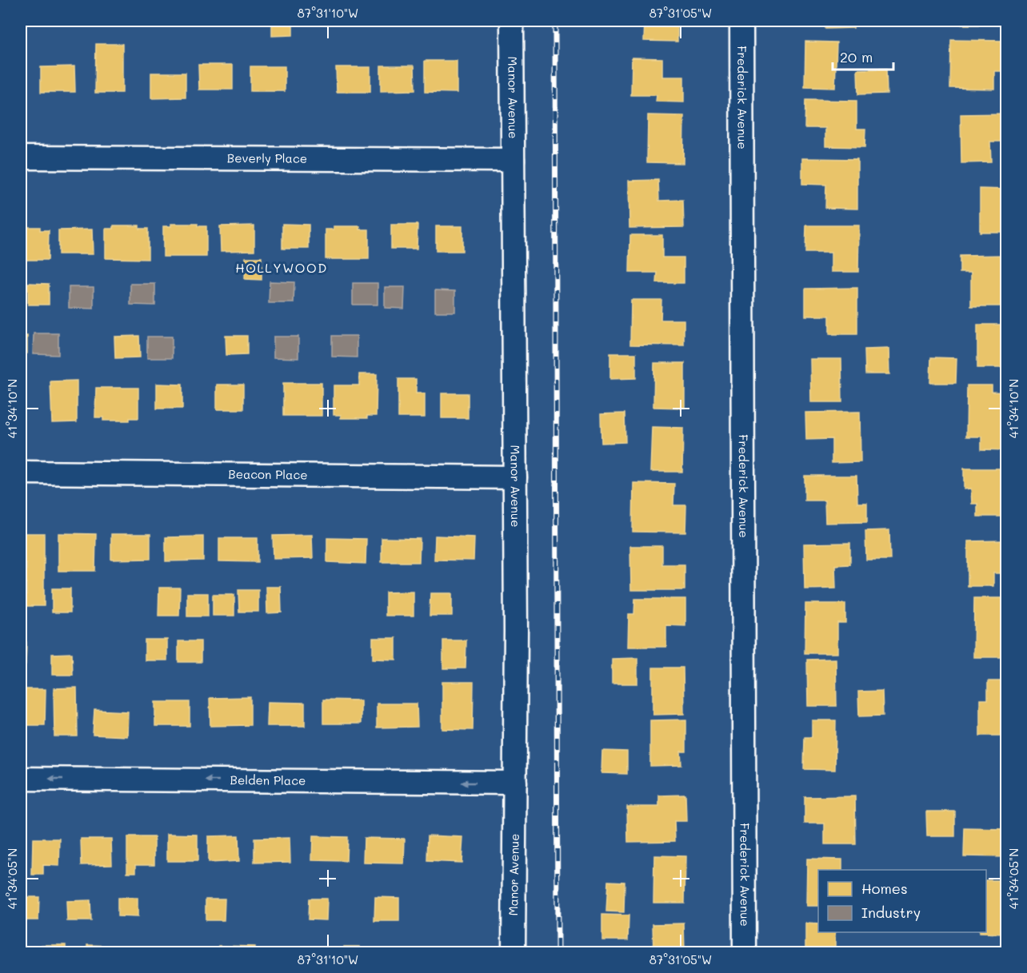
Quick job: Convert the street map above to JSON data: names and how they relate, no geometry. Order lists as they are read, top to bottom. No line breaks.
{"streets":{"street":["Manor Avenue","Frederick Avenue","Beverly Place","Beacon Place","Belden Place"]},"crossings":[["Manor Avenue","Beverly Place"],["Manor Avenue","Beacon Place"],["Manor Avenue","Belden Place"]],"one_way":["Belden Place"],"districts":["HOLLYWOOD"],"legend":["Homes","Industry"],"scale_bar":"20 m","coordinates":["87°31'10\"W","87°31'05\"W","41°34'10\"N","41°34'05\"N"]}
